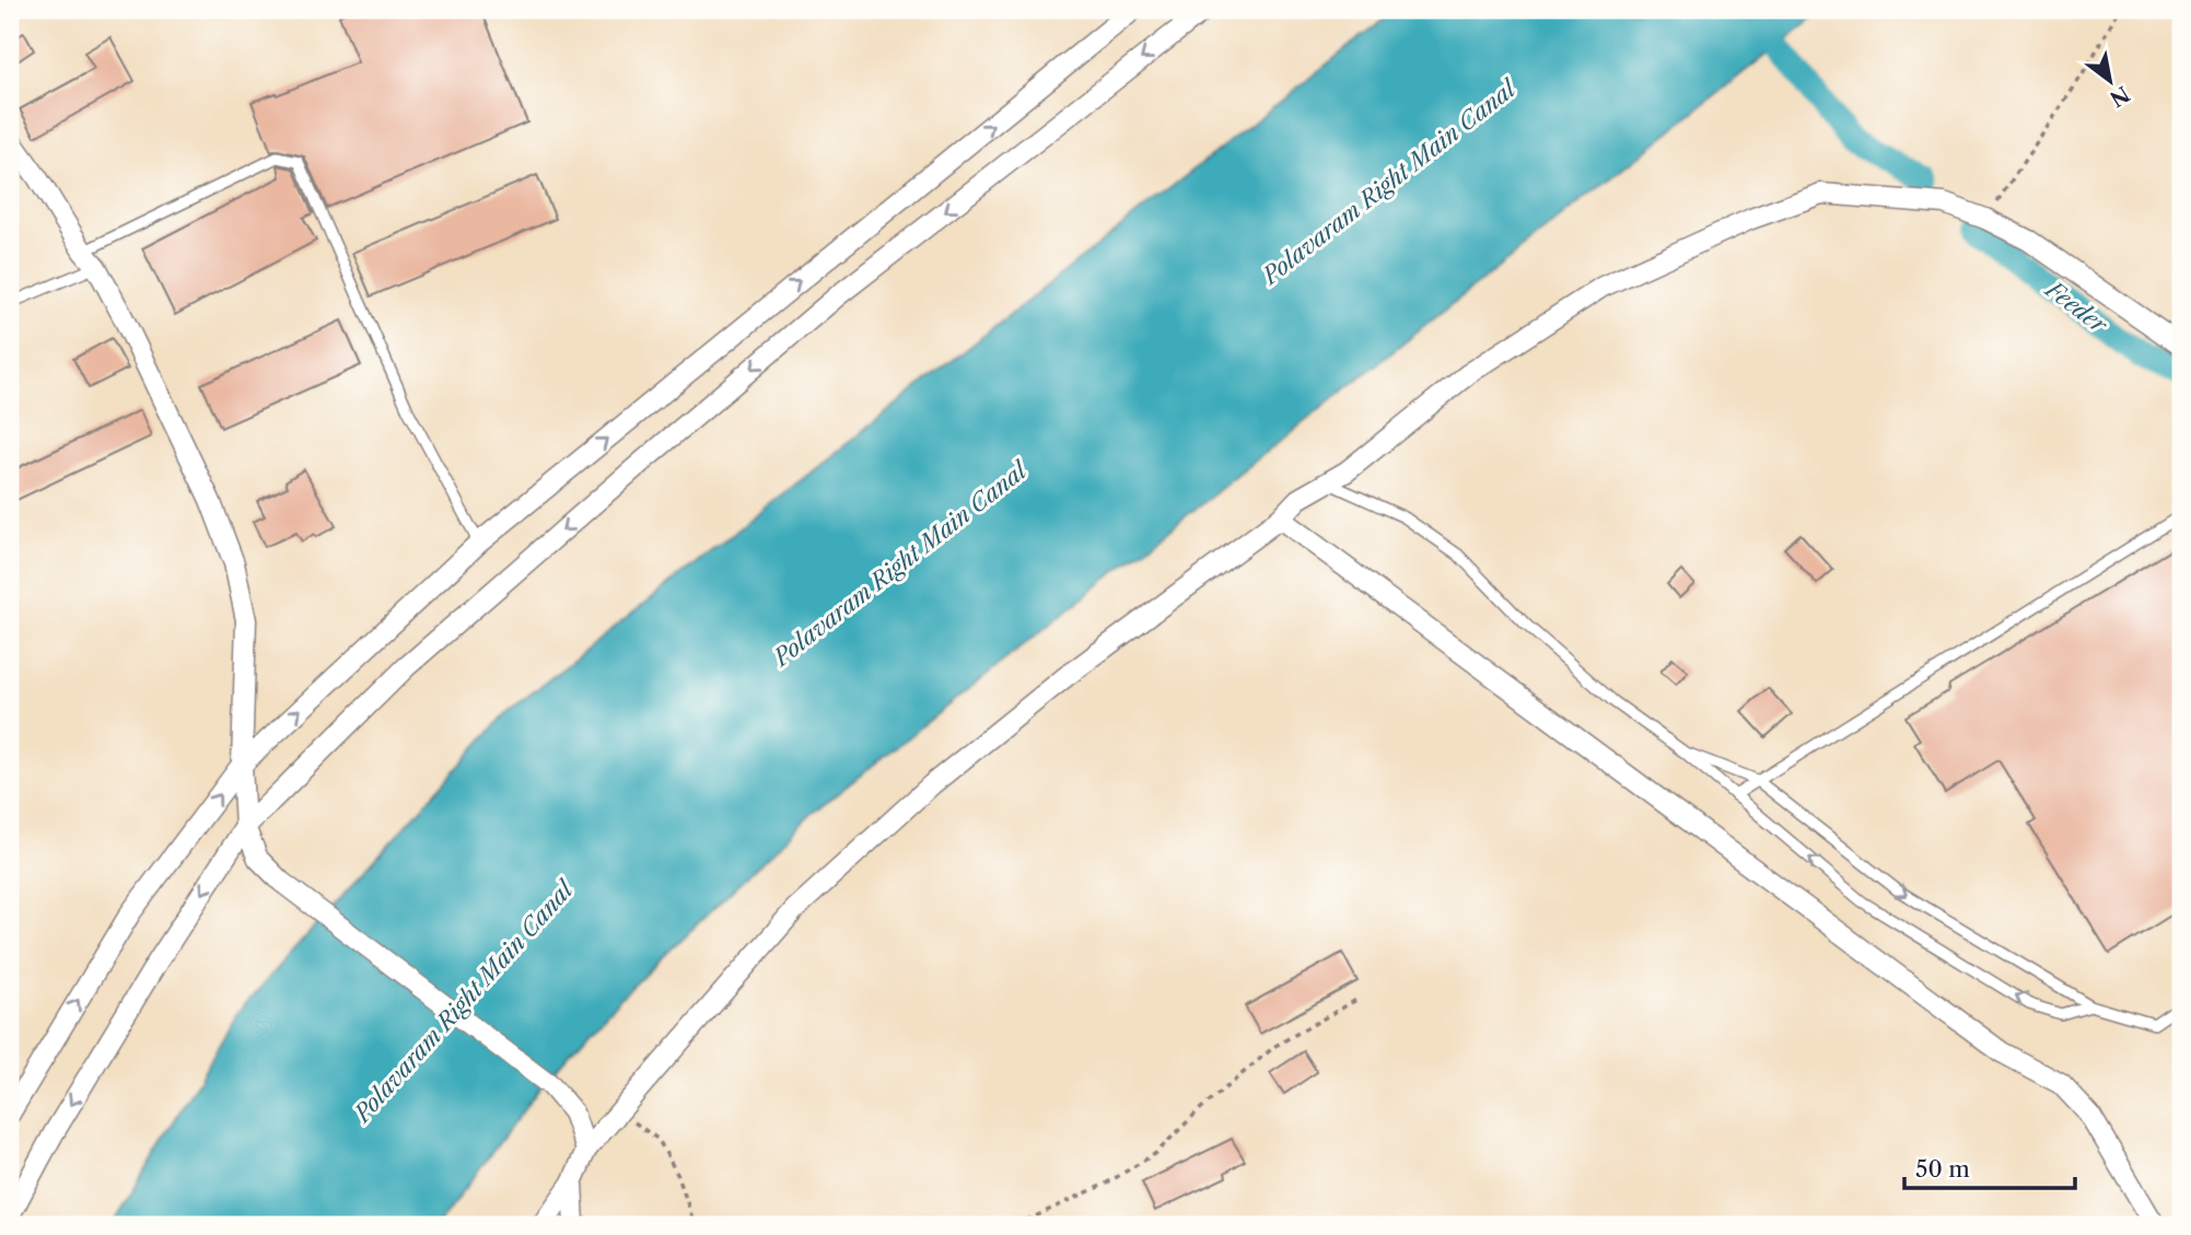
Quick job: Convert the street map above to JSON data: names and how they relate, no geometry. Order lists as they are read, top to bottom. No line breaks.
{"water":["Polavaram Right Main Canal","Feeder"],"scale_bar":"50 m","north":"bottom right"}
